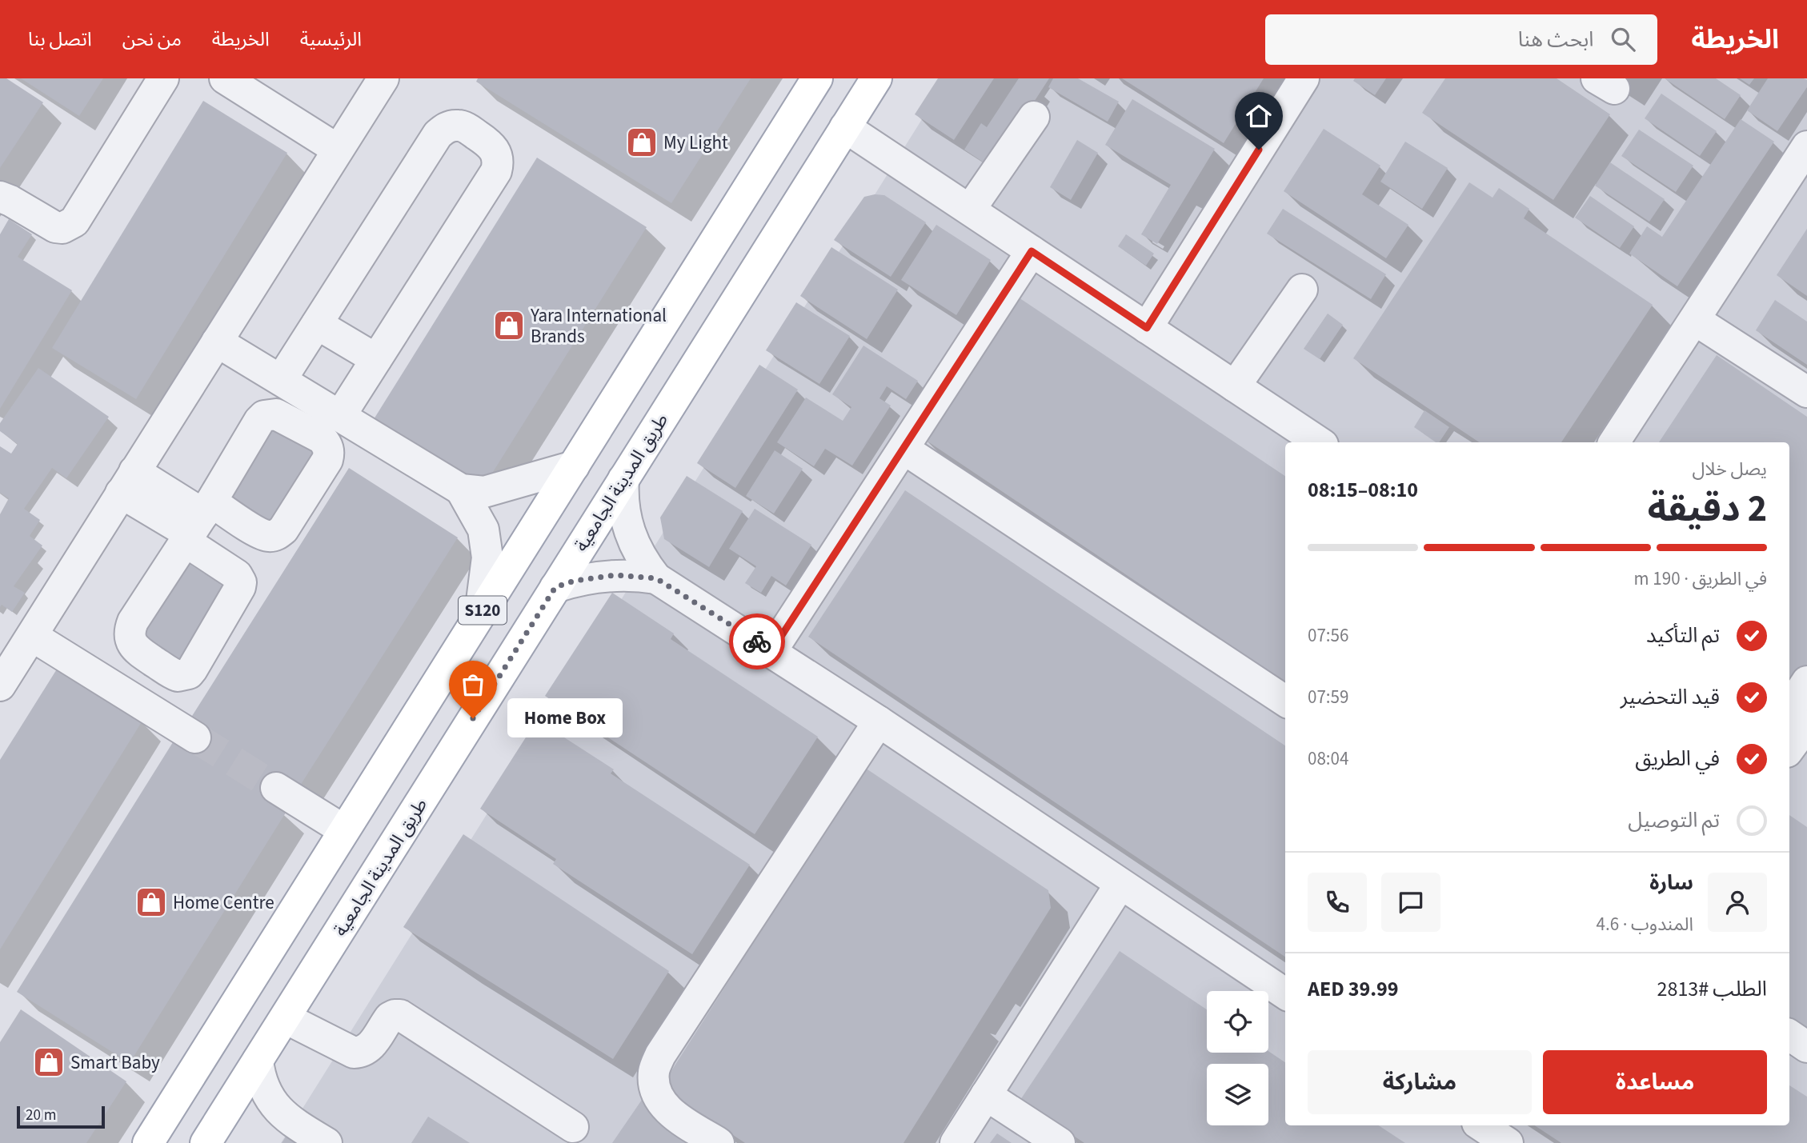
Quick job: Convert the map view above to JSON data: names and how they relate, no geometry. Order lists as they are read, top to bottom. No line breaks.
{"streets":{"main road":["طريق المدينة الجامعية","S120"]},"places":{"shop":["My Light","Yara International Brands","Home Centre","Smart Baby"],"other":["Home Box"]},"scale_bar":"20 m","page":{"header":"الخريطة","search":"ابحث هنا","nav":["الرئيسية","الخريطة","من نحن","اتصل بنا"],"heading":["2 دقيقة","يصل خلال","08:10–08:15"],"panel":["سارة","المندوب · 4.6","الطلب #2813","AED 39.99"],"bar":"في الطريق · 190 m","list":[["تم التأكيد","07:56"],["قيد التحضير","07:59"],["في الطريق","08:04"],"تم التوصيل"],"bubble":"Home Box","buttons":["مساعدة","مشاركة"],"scale":"20 m"}}
